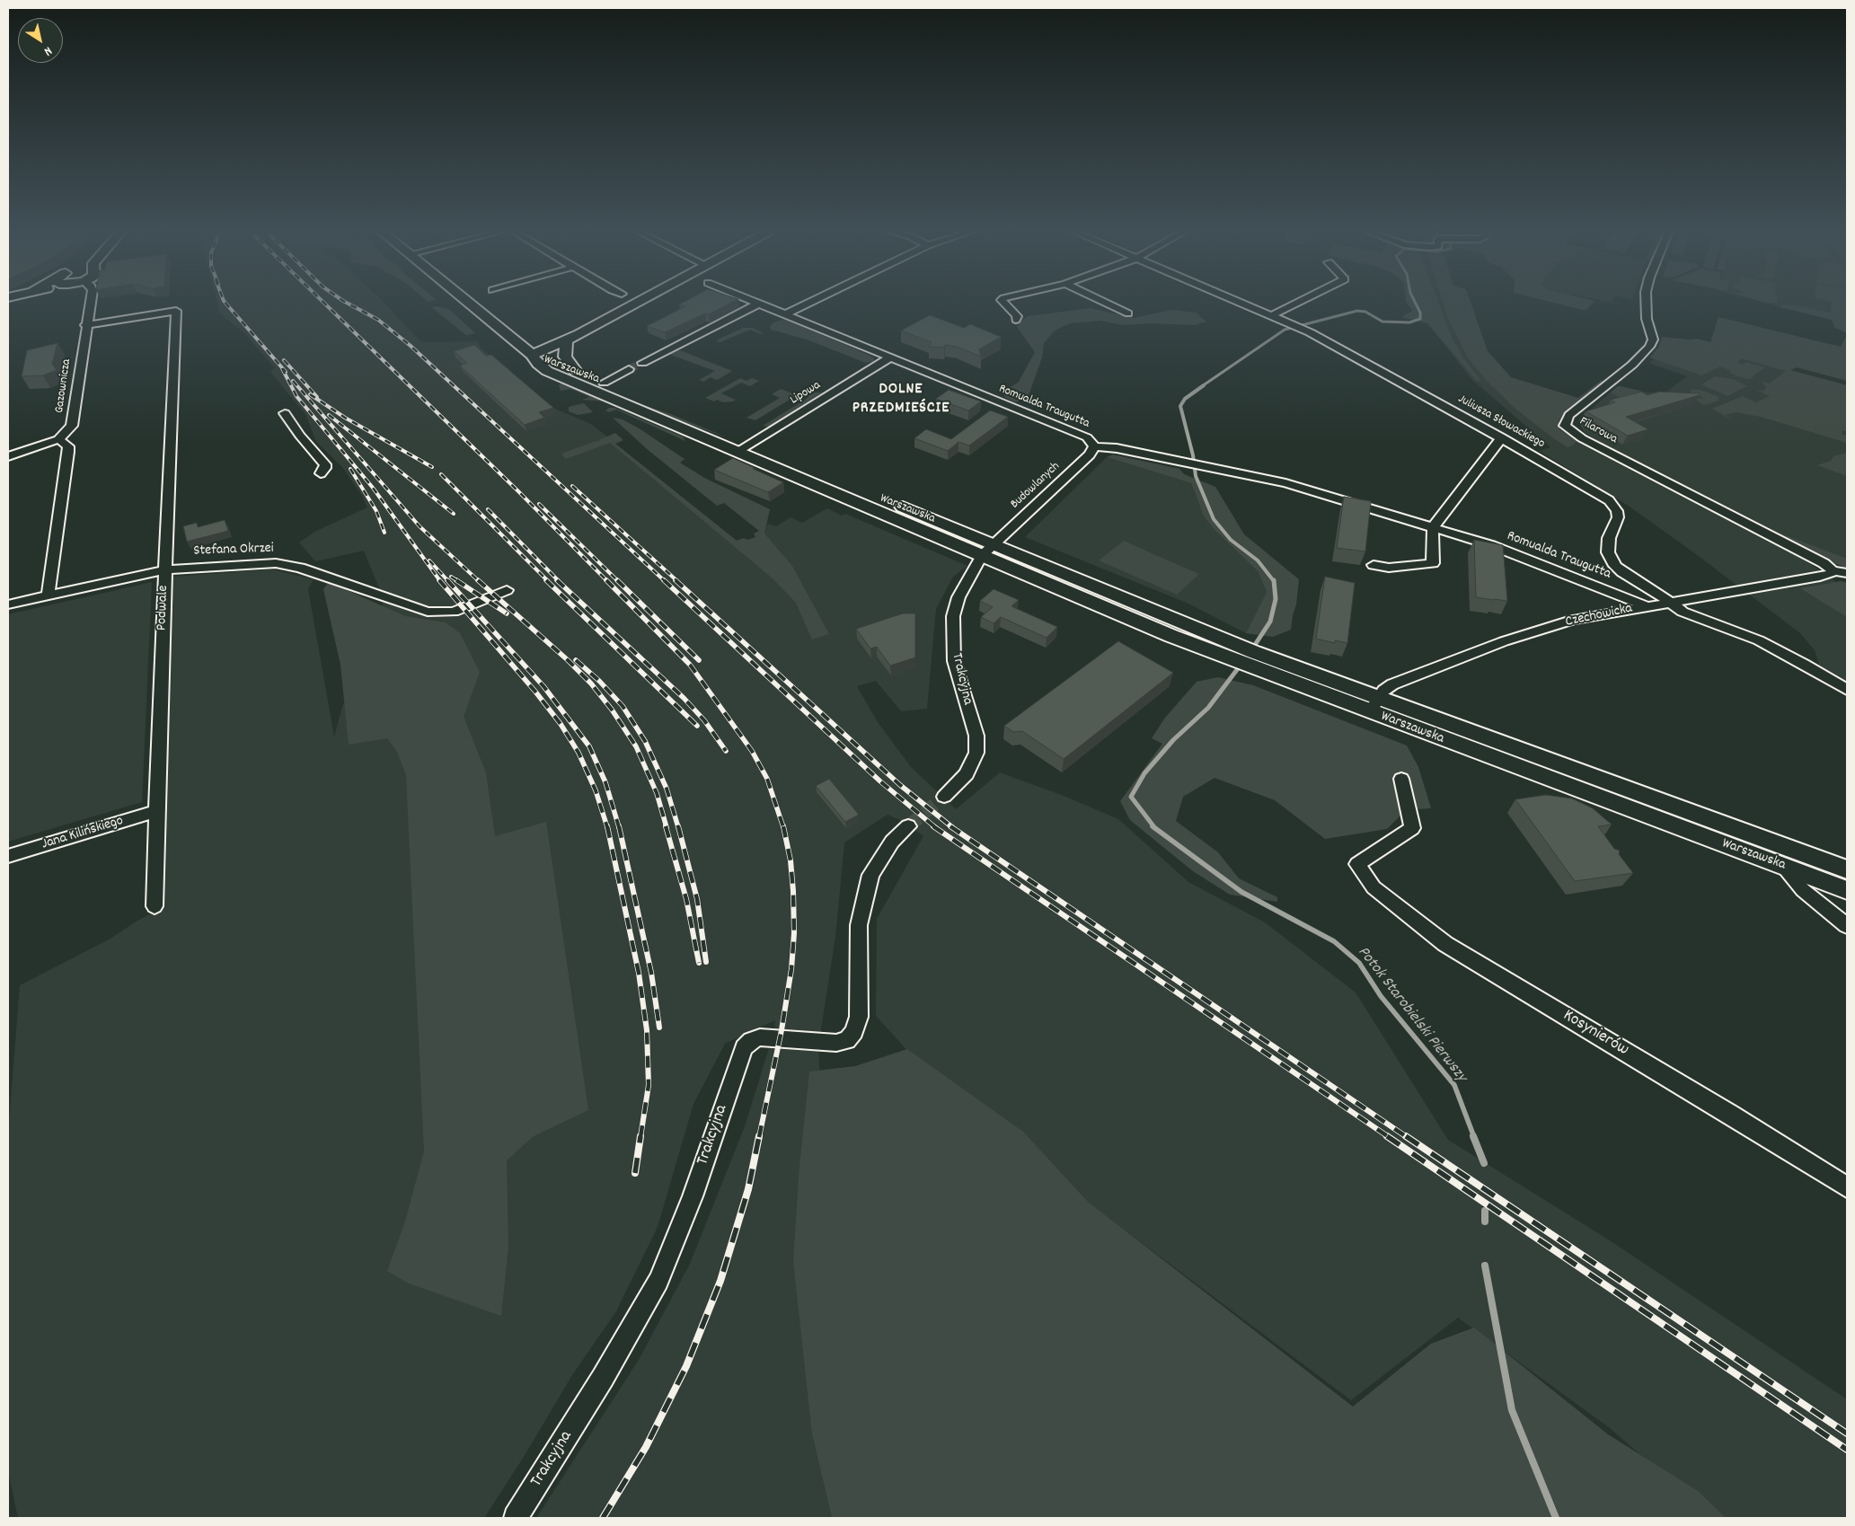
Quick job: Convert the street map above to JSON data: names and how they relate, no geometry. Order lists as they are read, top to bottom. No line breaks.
{"streets":{"main road":["Warszawska"],"street":["Gazownicza","Lipowa","Romualda Traugutta","Juliusza Słowackiego","Filarowa","Budowlanych","Stefana Okrzei","Podwale","Czechowicka","Trakcyjna","Jana Kilińskiego","Kosynierów"]},"crossings":[["Warszawska","Lipowa"],["Warszawska","Budowlanych"],["Warszawska","Czechowicka"],["Warszawska","Trakcyjna"],["Lipowa","Romualda Traugutta"],["Romualda Traugutta","Budowlanych"],["Romualda Traugutta","Czechowicka"],["Juliusza Słowackiego","Czechowicka"],["Filarowa","Czechowicka"],["Budowlanych","Trakcyjna"],["Stefana Okrzei","Podwale"],["Podwale","Jana Kilińskiego"]],"districts":["DOLNE PRZEDMIEŚCIE"],"water":["Potok Starobielski Pierwszy"],"north":"bottom right"}
